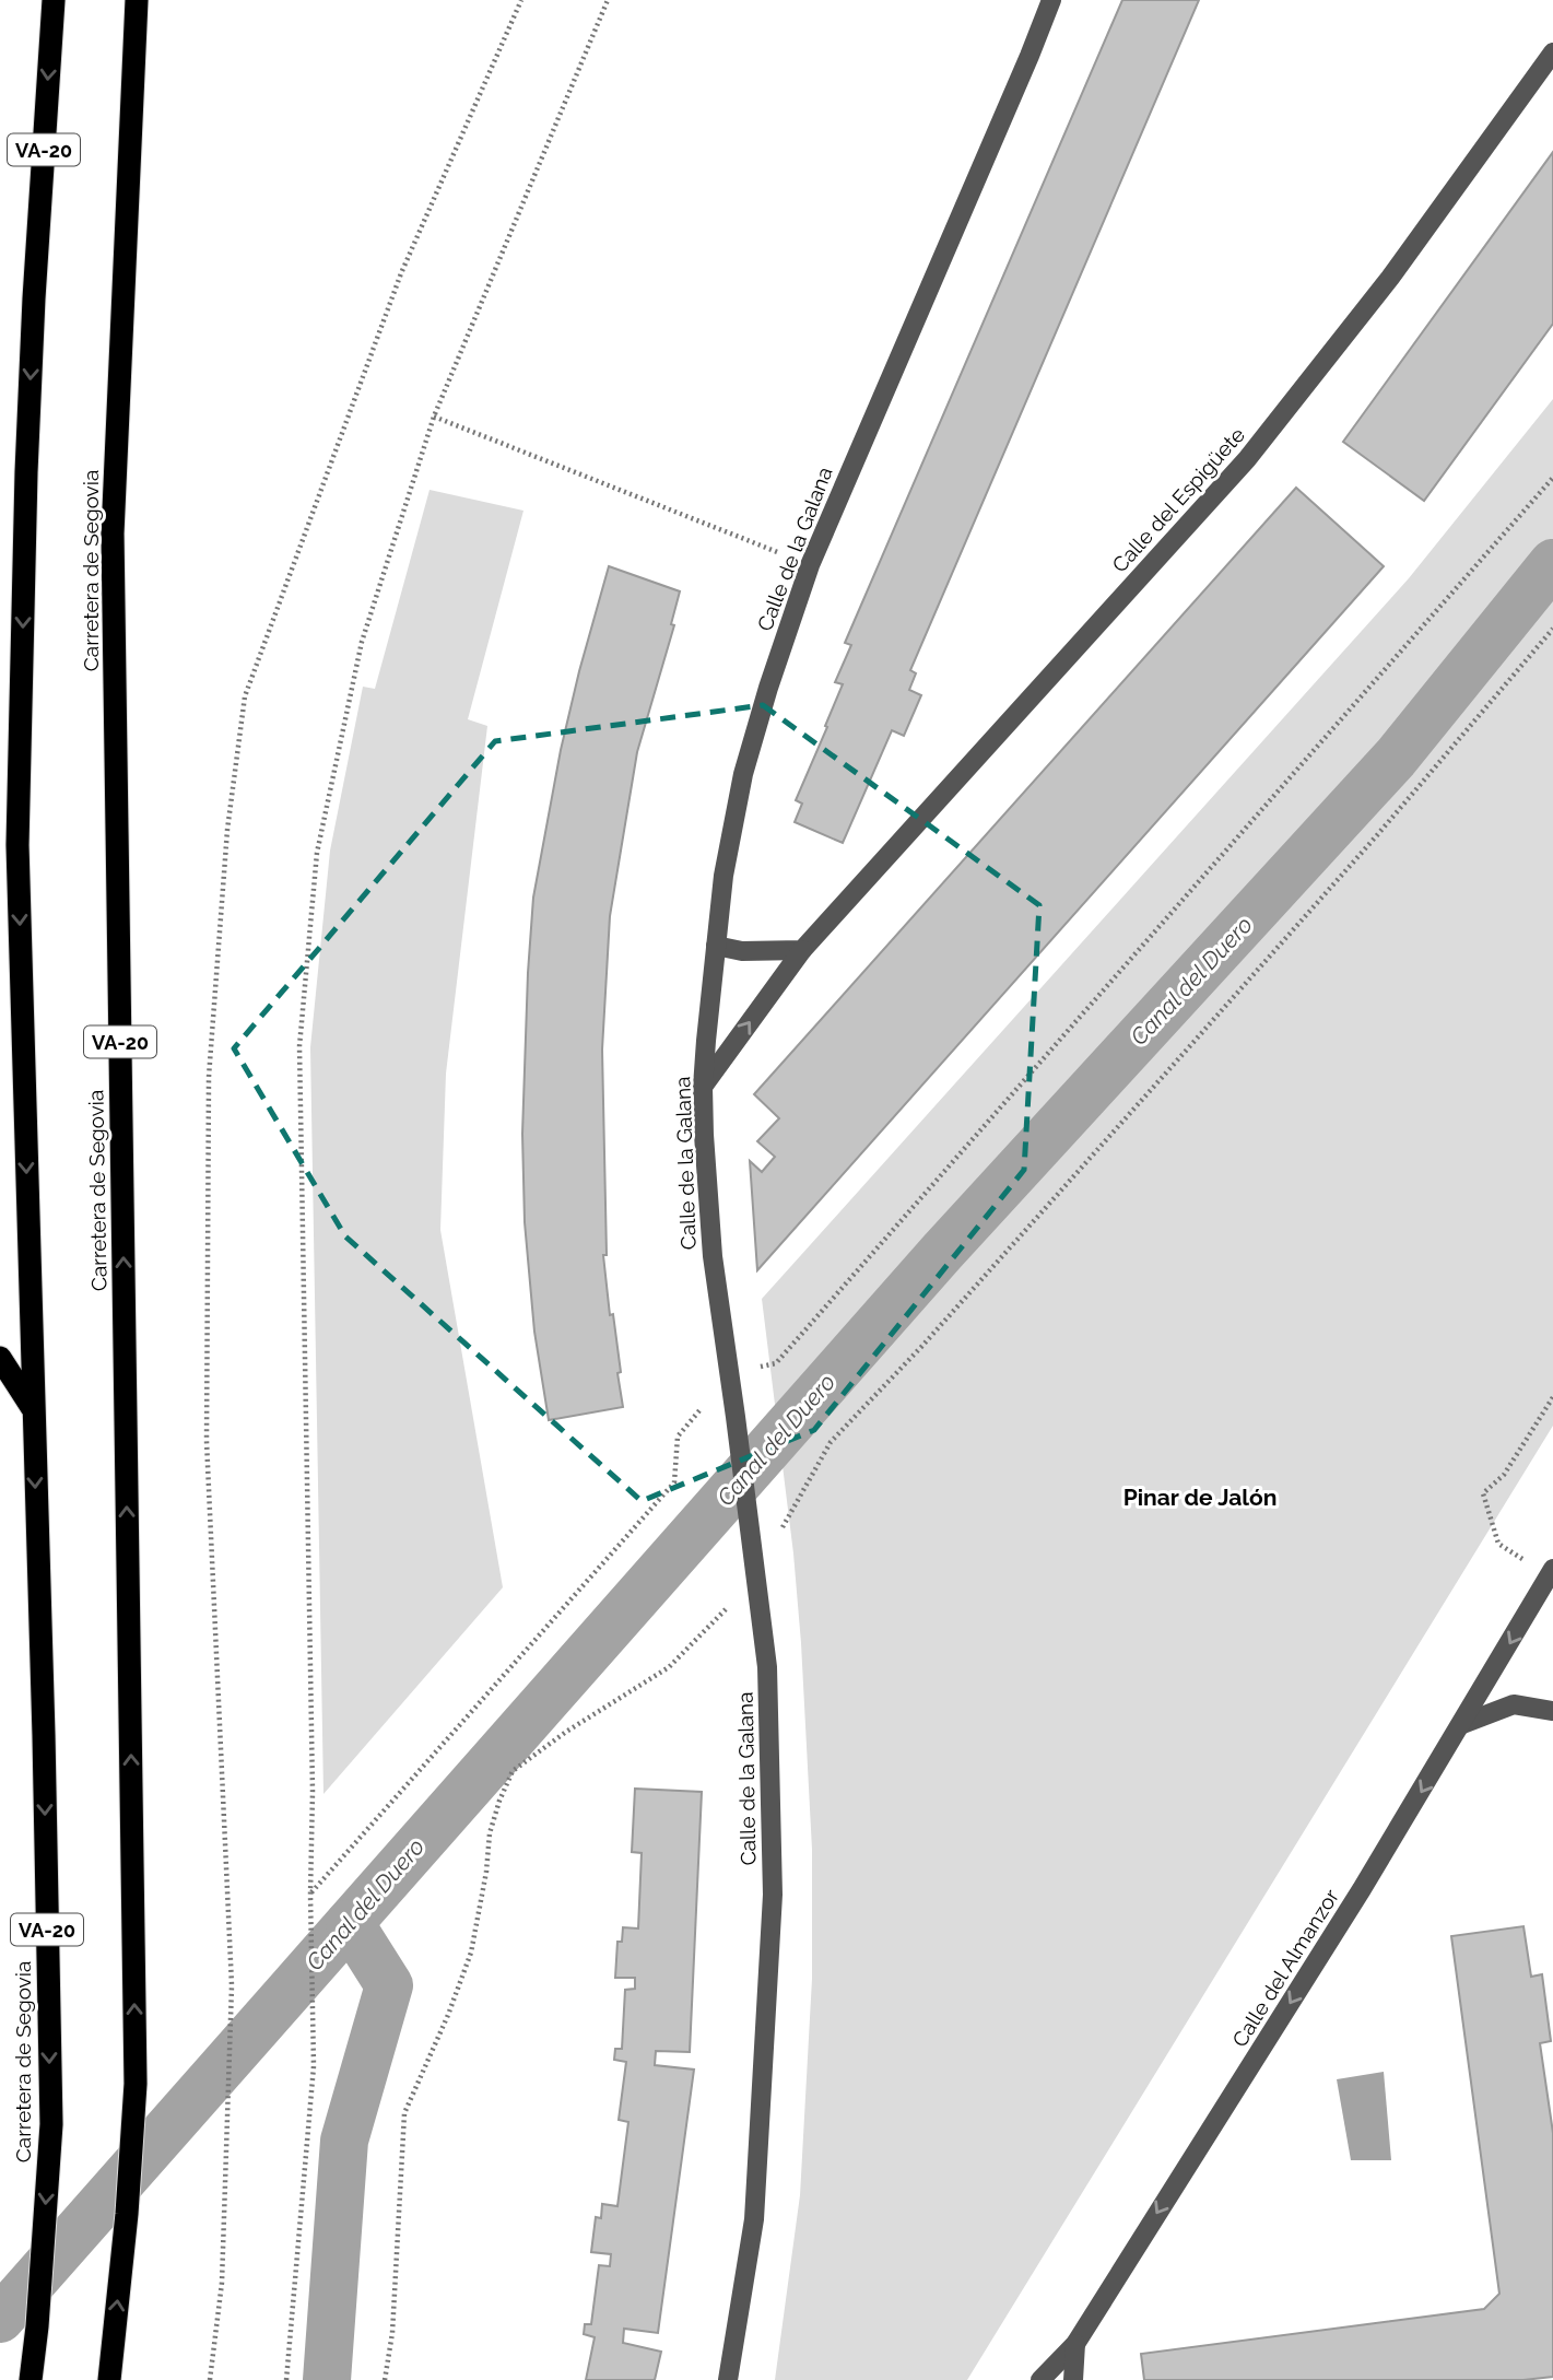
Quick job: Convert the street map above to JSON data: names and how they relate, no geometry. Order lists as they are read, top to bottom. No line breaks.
{"streets":{"highway":["VA-20","Carretera de Segovia"],"street":["Calle del Espigüete","Calle de la Galana","Calle del Almanzor"]},"crossings":[["Calle del Espigüete","Calle de la Galana"]],"one_way":["Calle del Almanzor"],"districts":["Pinar de Jalón"],"water":["Canal del Duero"]}
